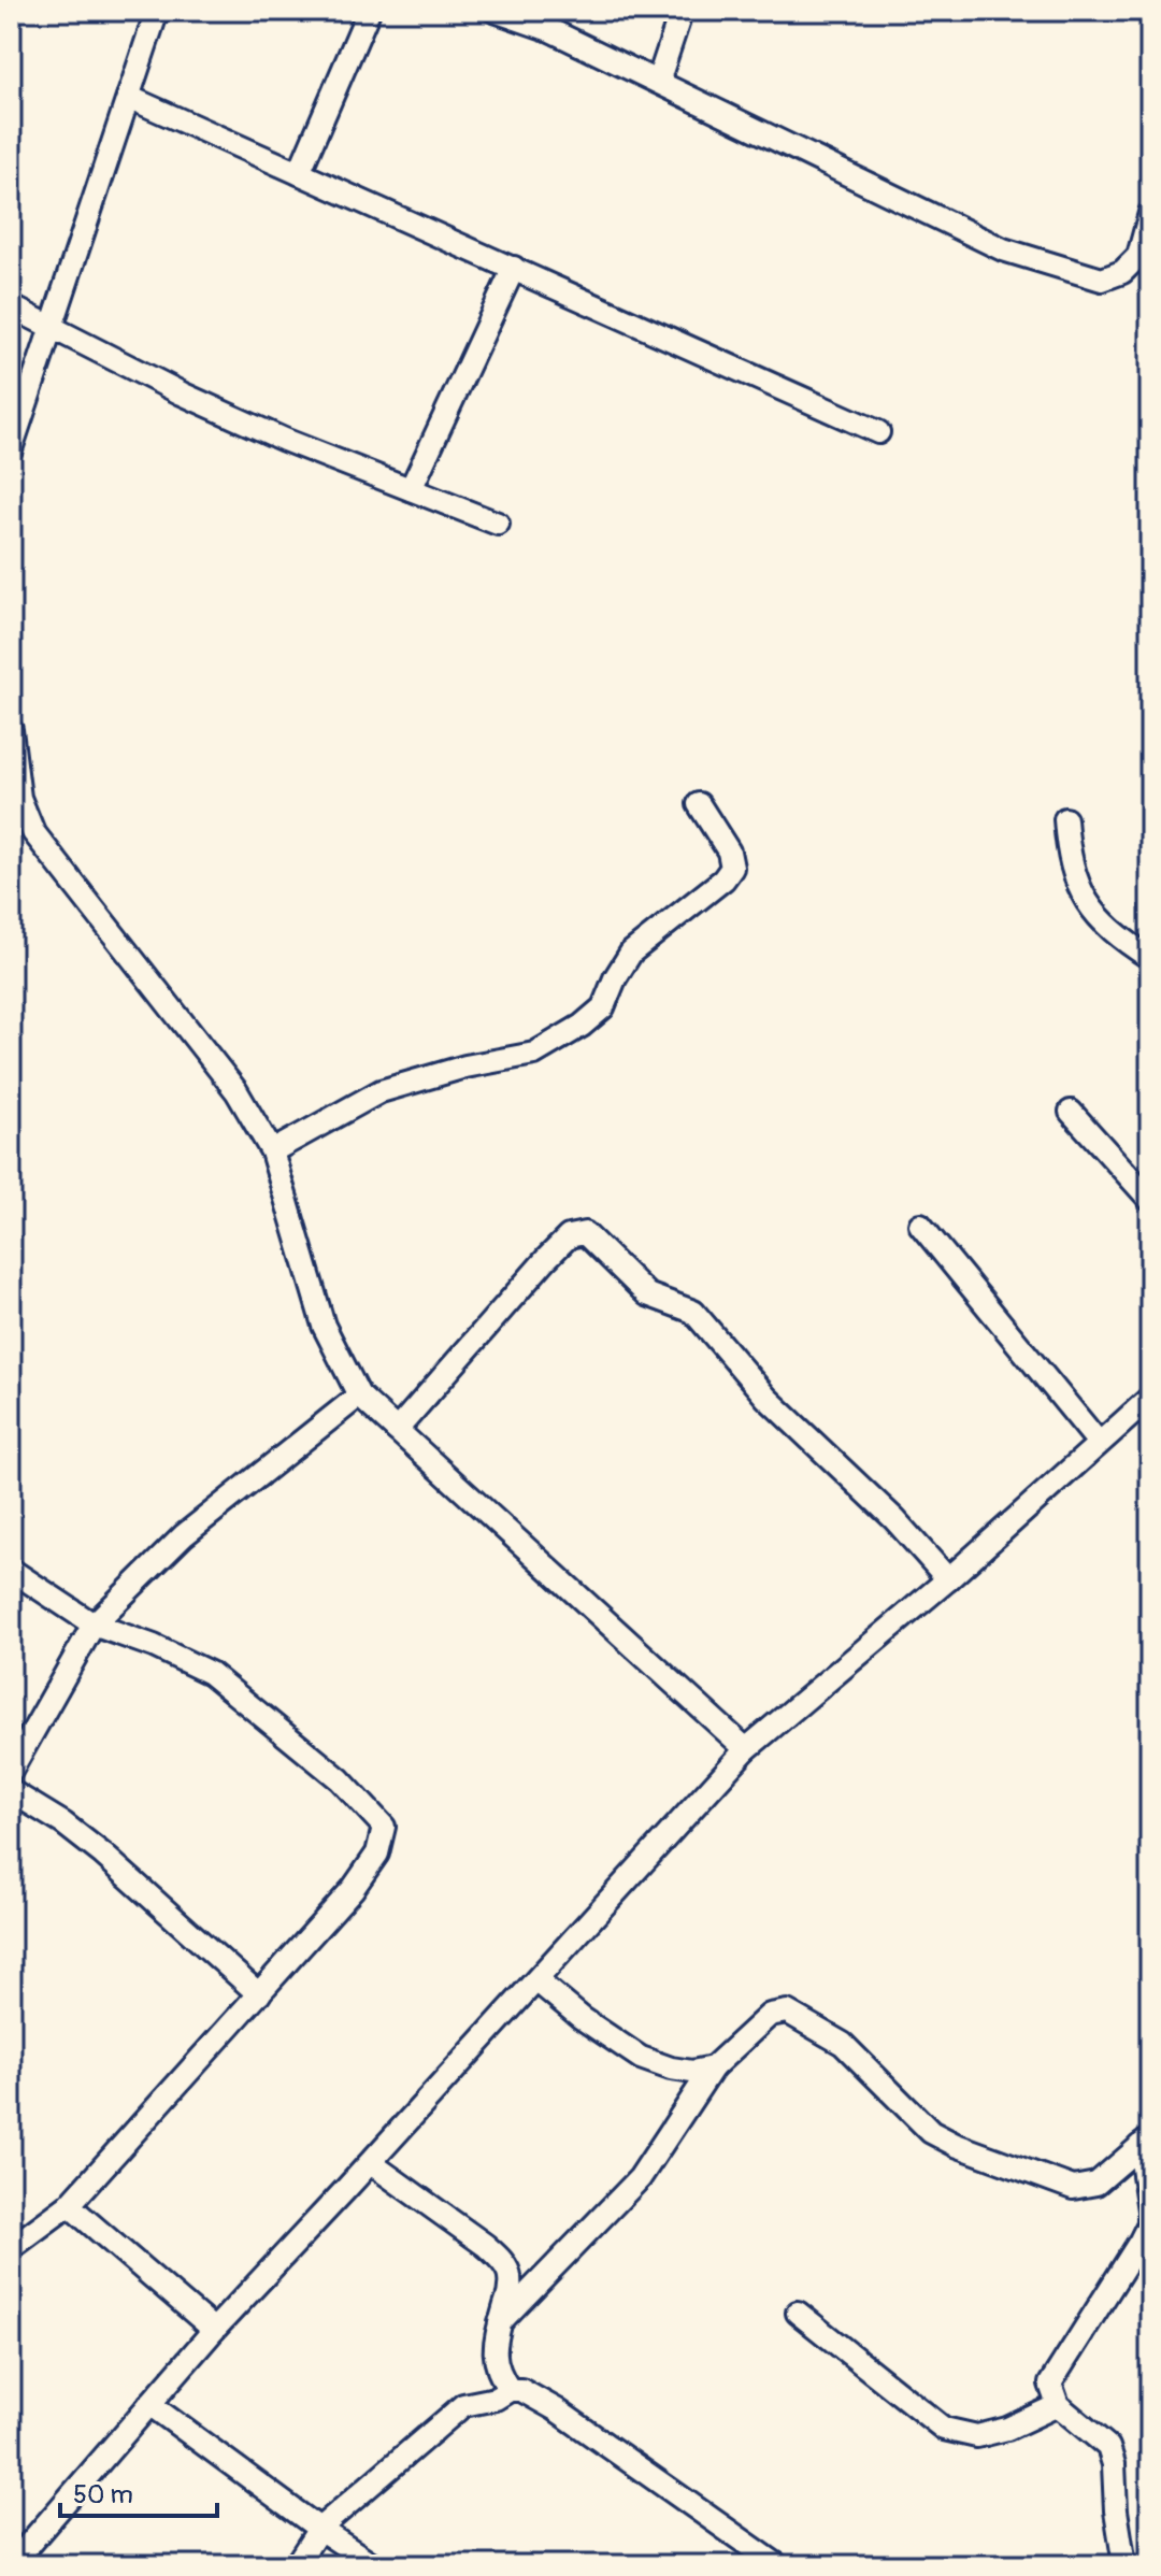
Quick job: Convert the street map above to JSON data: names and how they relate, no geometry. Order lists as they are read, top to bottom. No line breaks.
{"scale_bar":"50 m"}
